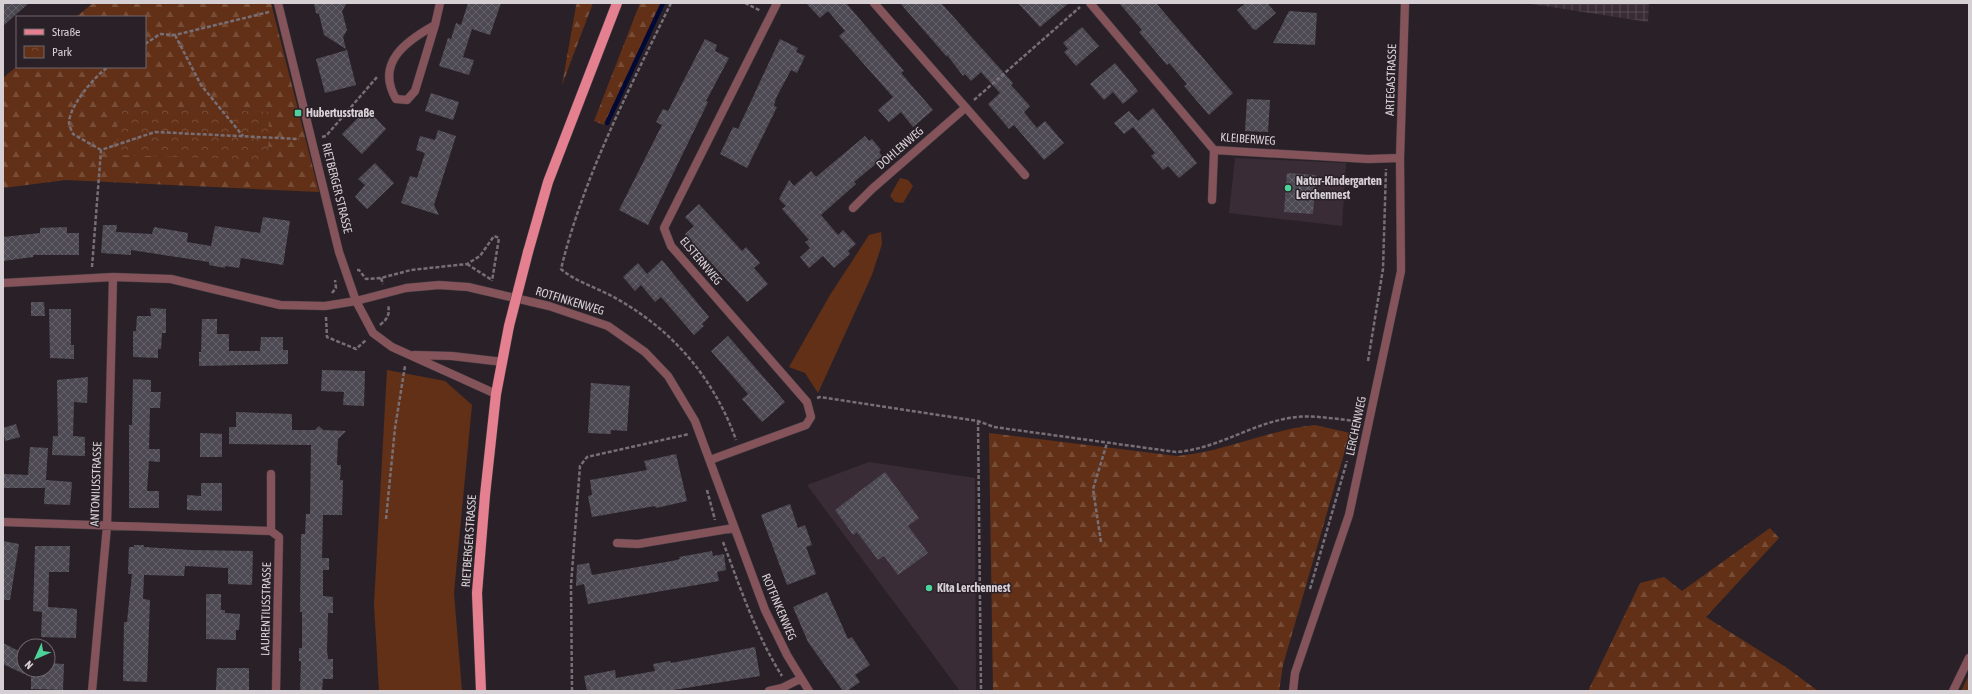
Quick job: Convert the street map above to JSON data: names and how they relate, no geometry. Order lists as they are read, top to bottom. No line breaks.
{"streets":{"main road":["RIETBERGER STRASSE"],"street":["ARTEGASTRASSE","KLEIBERWEG","DOHLENWEG","ELSTERNWEG","ROTFINKENWEG","LERCHENWEG","ANTONIUSSTRASSE","LAURENTIUSSTRASSE"]},"crossings":[["ARTEGASTRASSE","KLEIBERWEG"],["ARTEGASTRASSE","LERCHENWEG"],["KLEIBERWEG","LERCHENWEG"],["RIETBERGER STRASSE","ROTFINKENWEG"]],"places":{"transit":["Hubertusstraße"],"other":["Natur-Kindergarten Lerchennest","Kita Lerchennest"]},"legend":["Straße","Park"],"north":"bottom left"}
